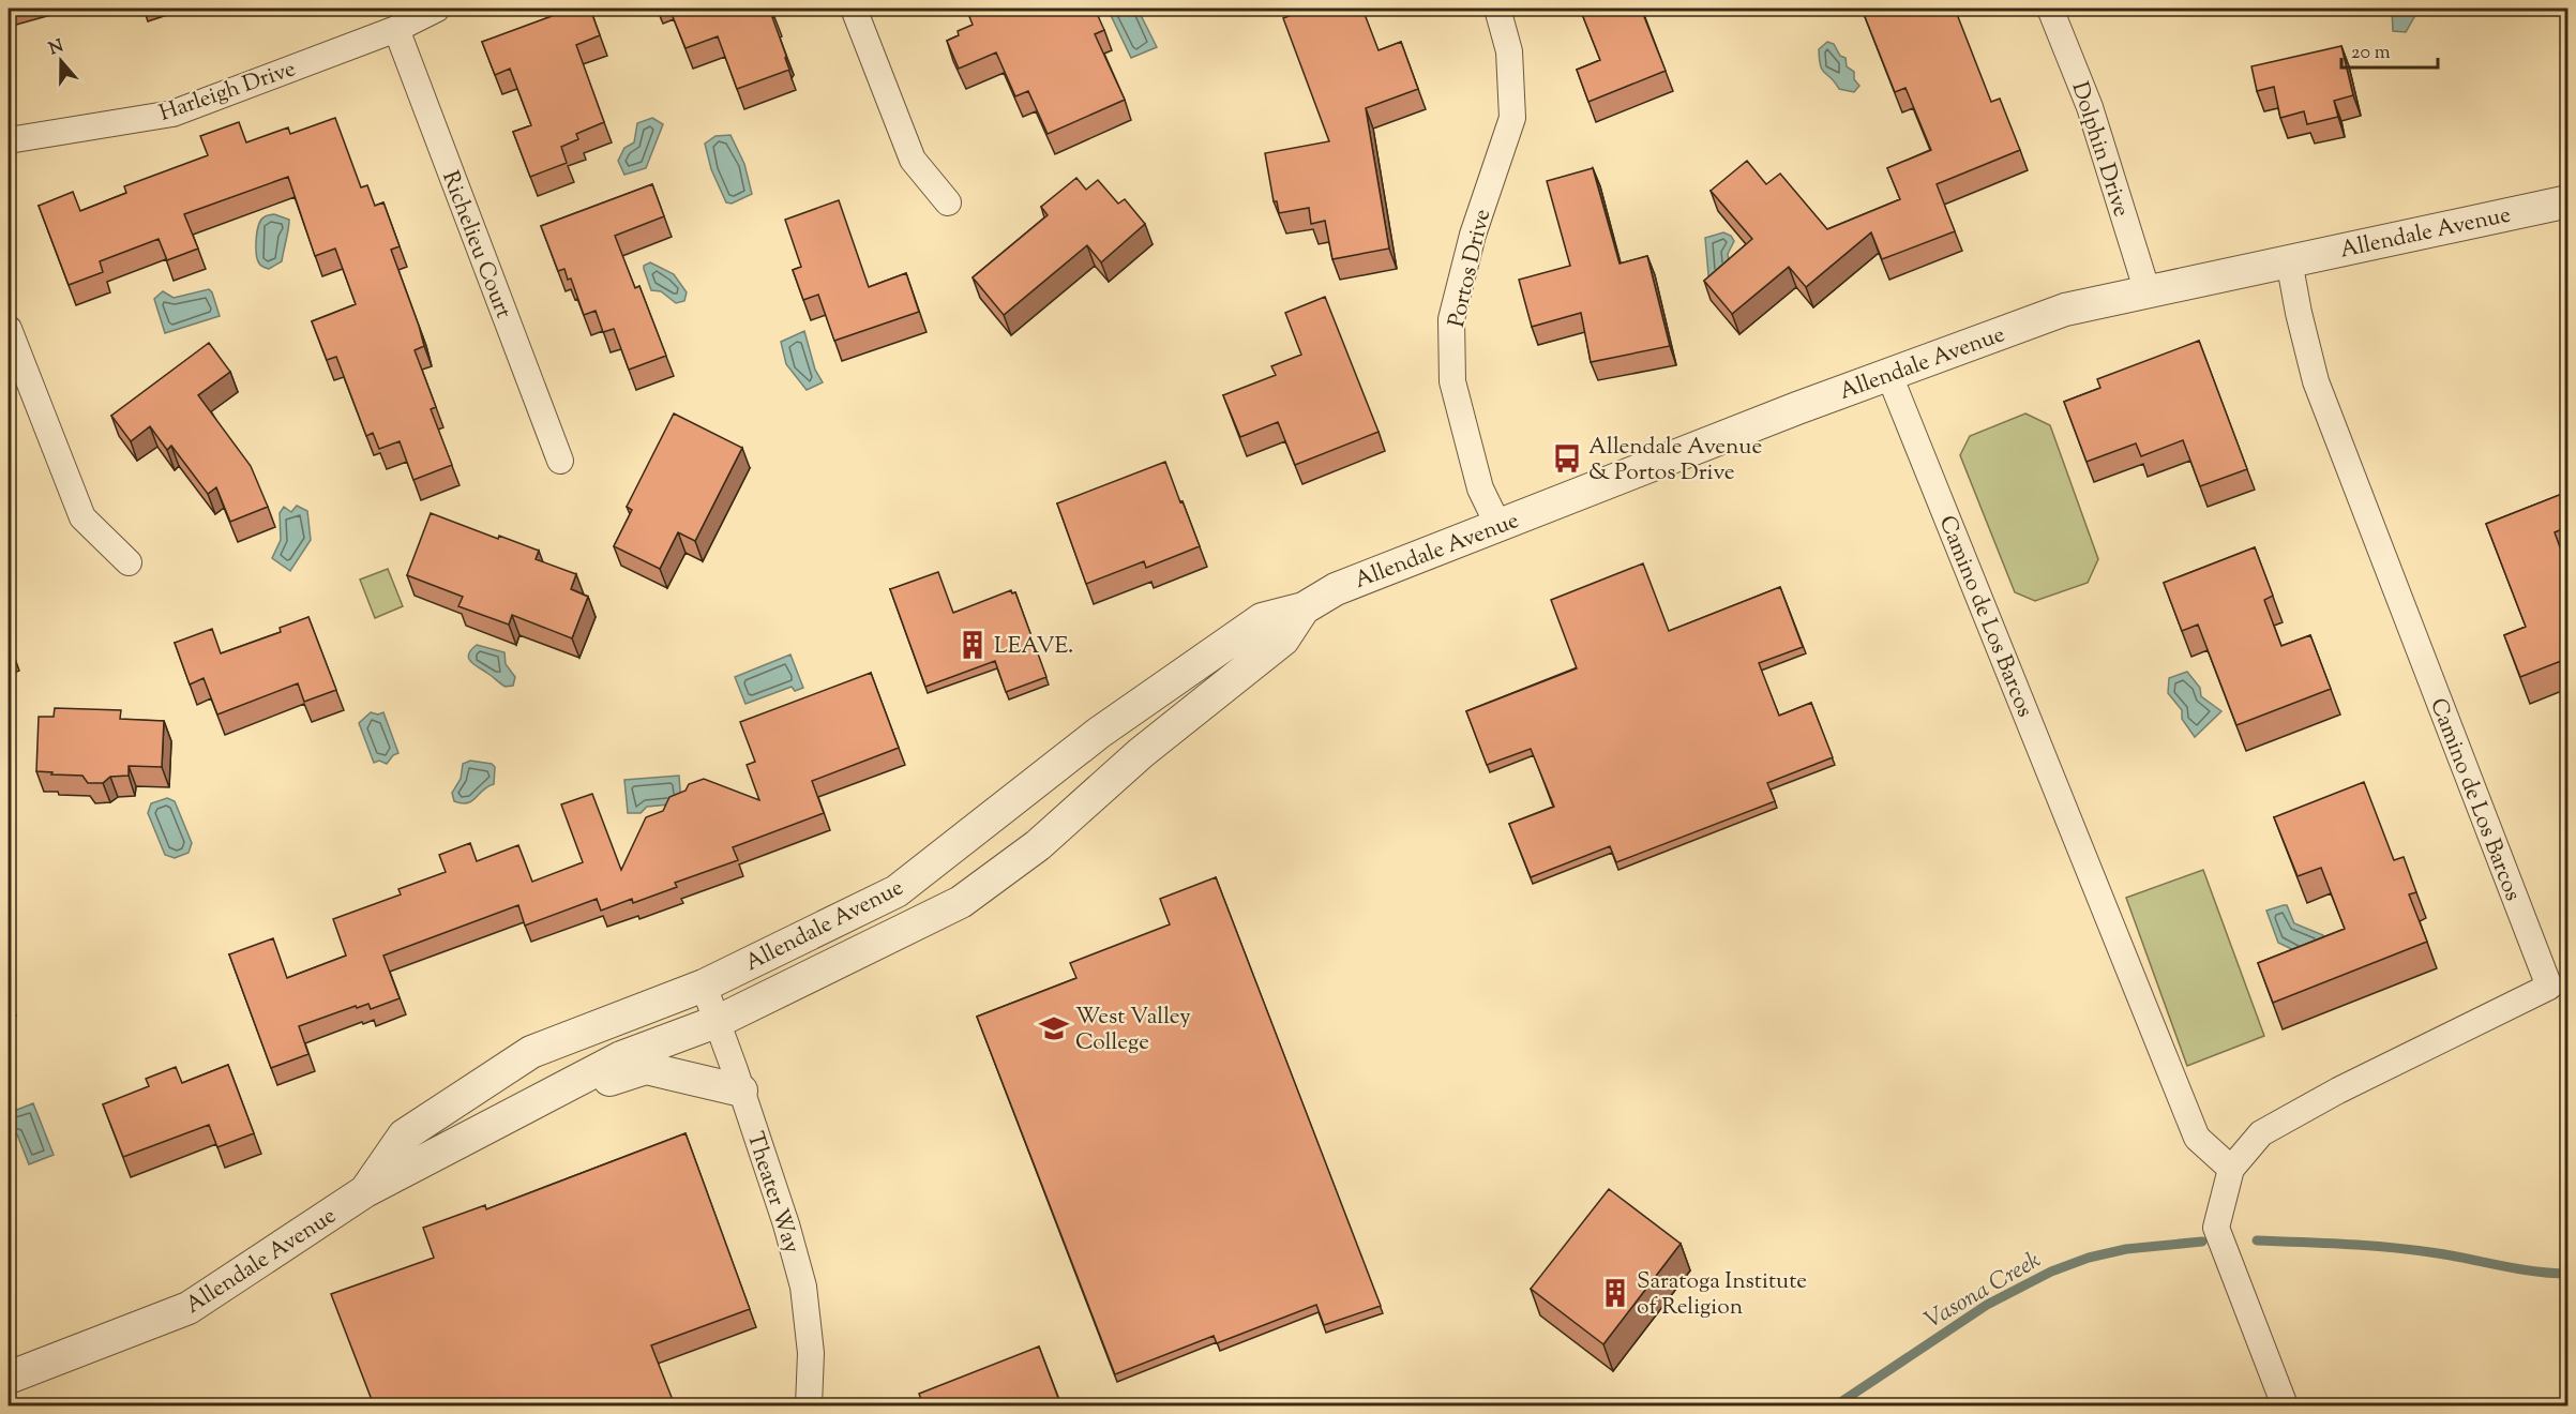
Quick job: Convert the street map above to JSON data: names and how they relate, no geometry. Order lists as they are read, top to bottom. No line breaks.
{"streets":{"street":["Harleigh Drive","Dolphin Drive","Allendale Avenue","Richelieu Court","Portos Drive","Camino de Los Barcos","Theater Way"]},"crossings":[["Harleigh Drive","Richelieu Court"],["Dolphin Drive","Allendale Avenue"],["Allendale Avenue","Portos Drive"],["Allendale Avenue","Camino de Los Barcos"],["Allendale Avenue","Theater Way"]],"water":["Vasona Creek"],"places":{"bus stop":["Allendale Avenue & Portos Drive"],"building":["LEAVE.","Saratoga Institute of Religion"],"school or university":["West Valley College"]},"scale_bar":"20 m","north":"top"}
